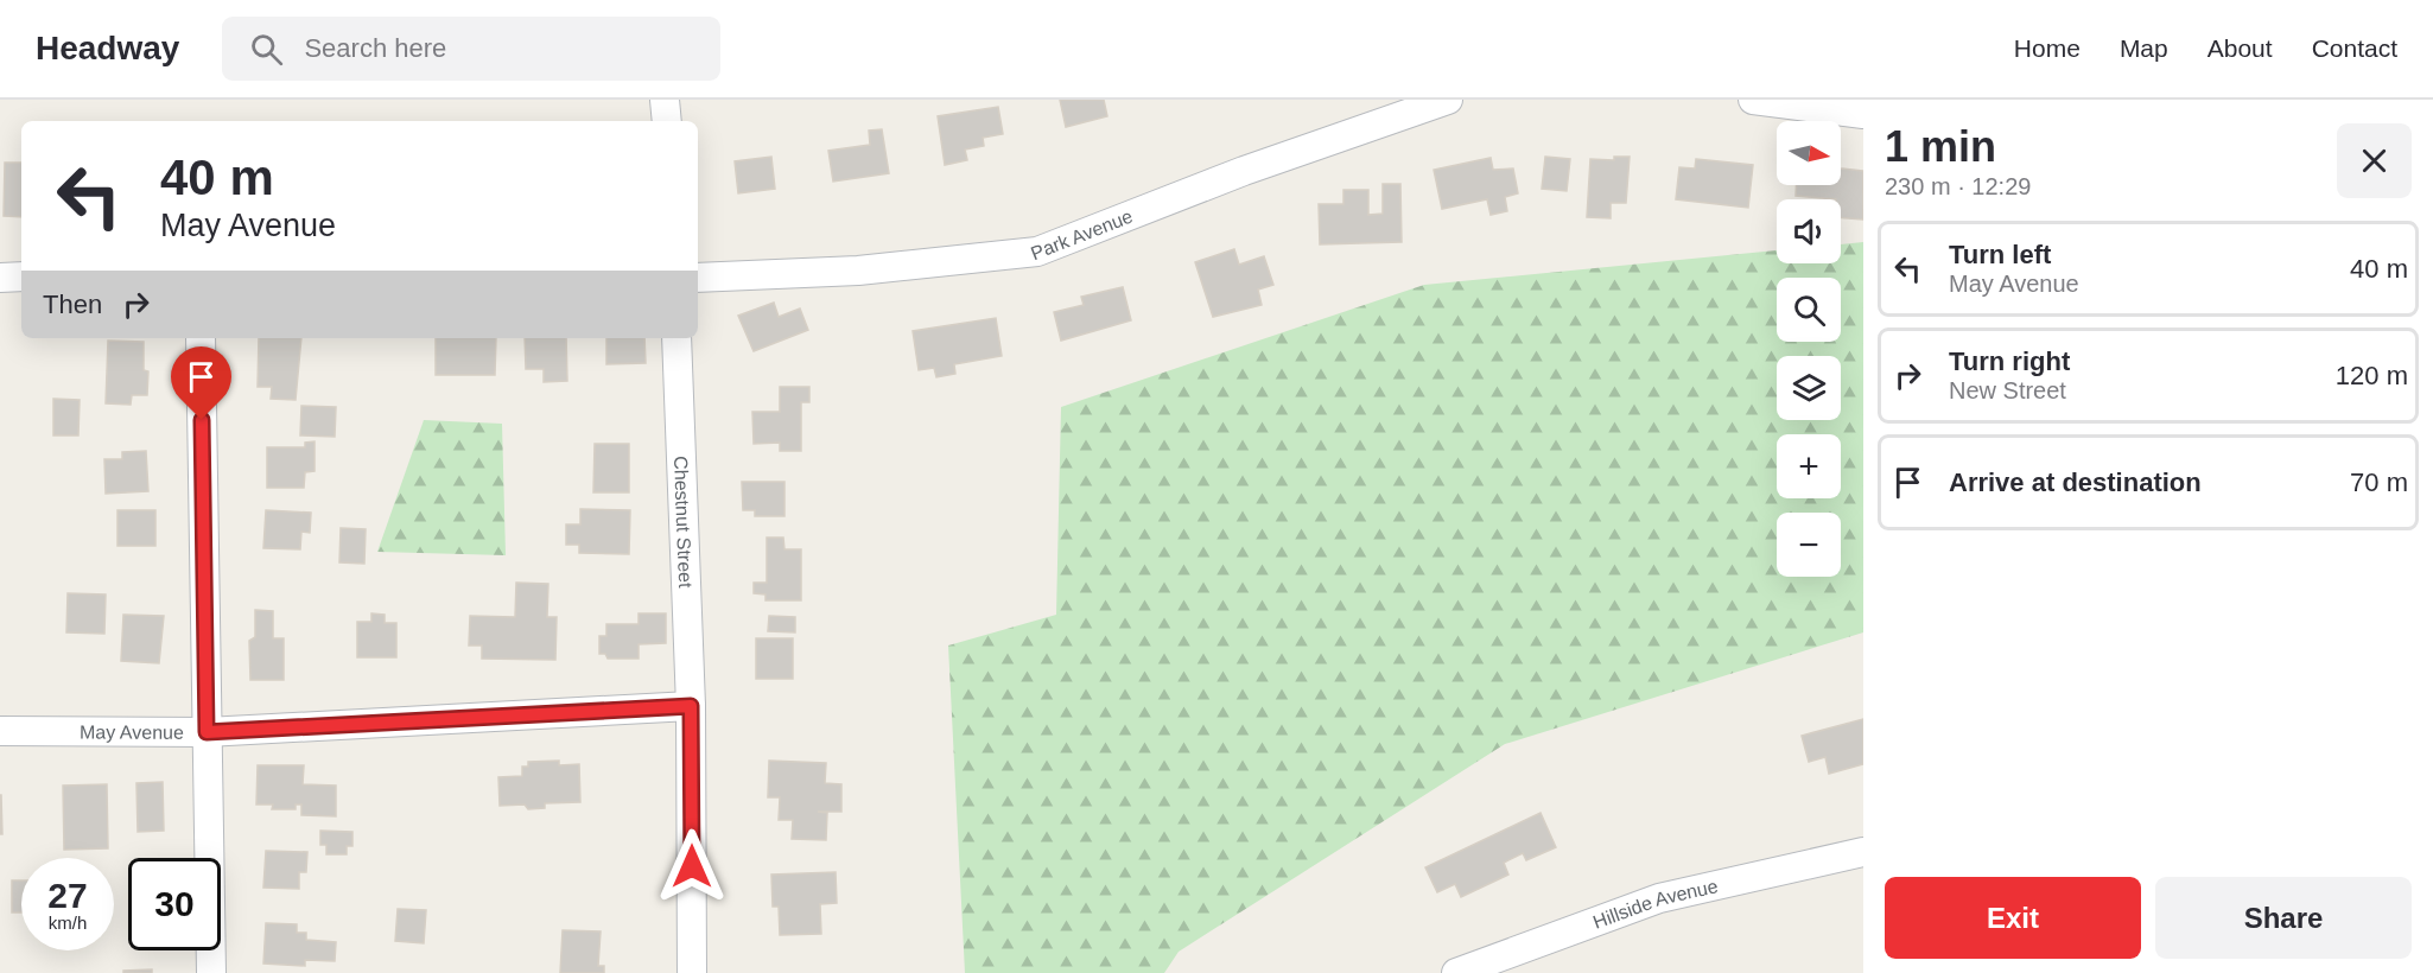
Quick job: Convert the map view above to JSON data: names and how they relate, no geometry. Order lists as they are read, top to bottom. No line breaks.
{"streets":{"street":["Park Avenue","Chestnut Street","May Avenue","Hillside Avenue"]},"crossings":[["Chestnut Street","May Avenue"]],"north":"right","page":{"header":"Headway","search":"Search here","nav":["Home","Map","About","Contact"],"heading":["1 min","230 m · 12:29"],"map_buttons":["+","−"],"turn":["40 m","May Avenue"],"list":[{"name":"Turn left","note":"May Avenue","value":"40 m"},{"name":"Turn right","note":"New Street","value":"120 m"},{"name":"Arrive at destination","value":"70 m"}],"then":"Then","speed":"27 km/h","limit":"30","buttons":["Exit","Share"]}}
